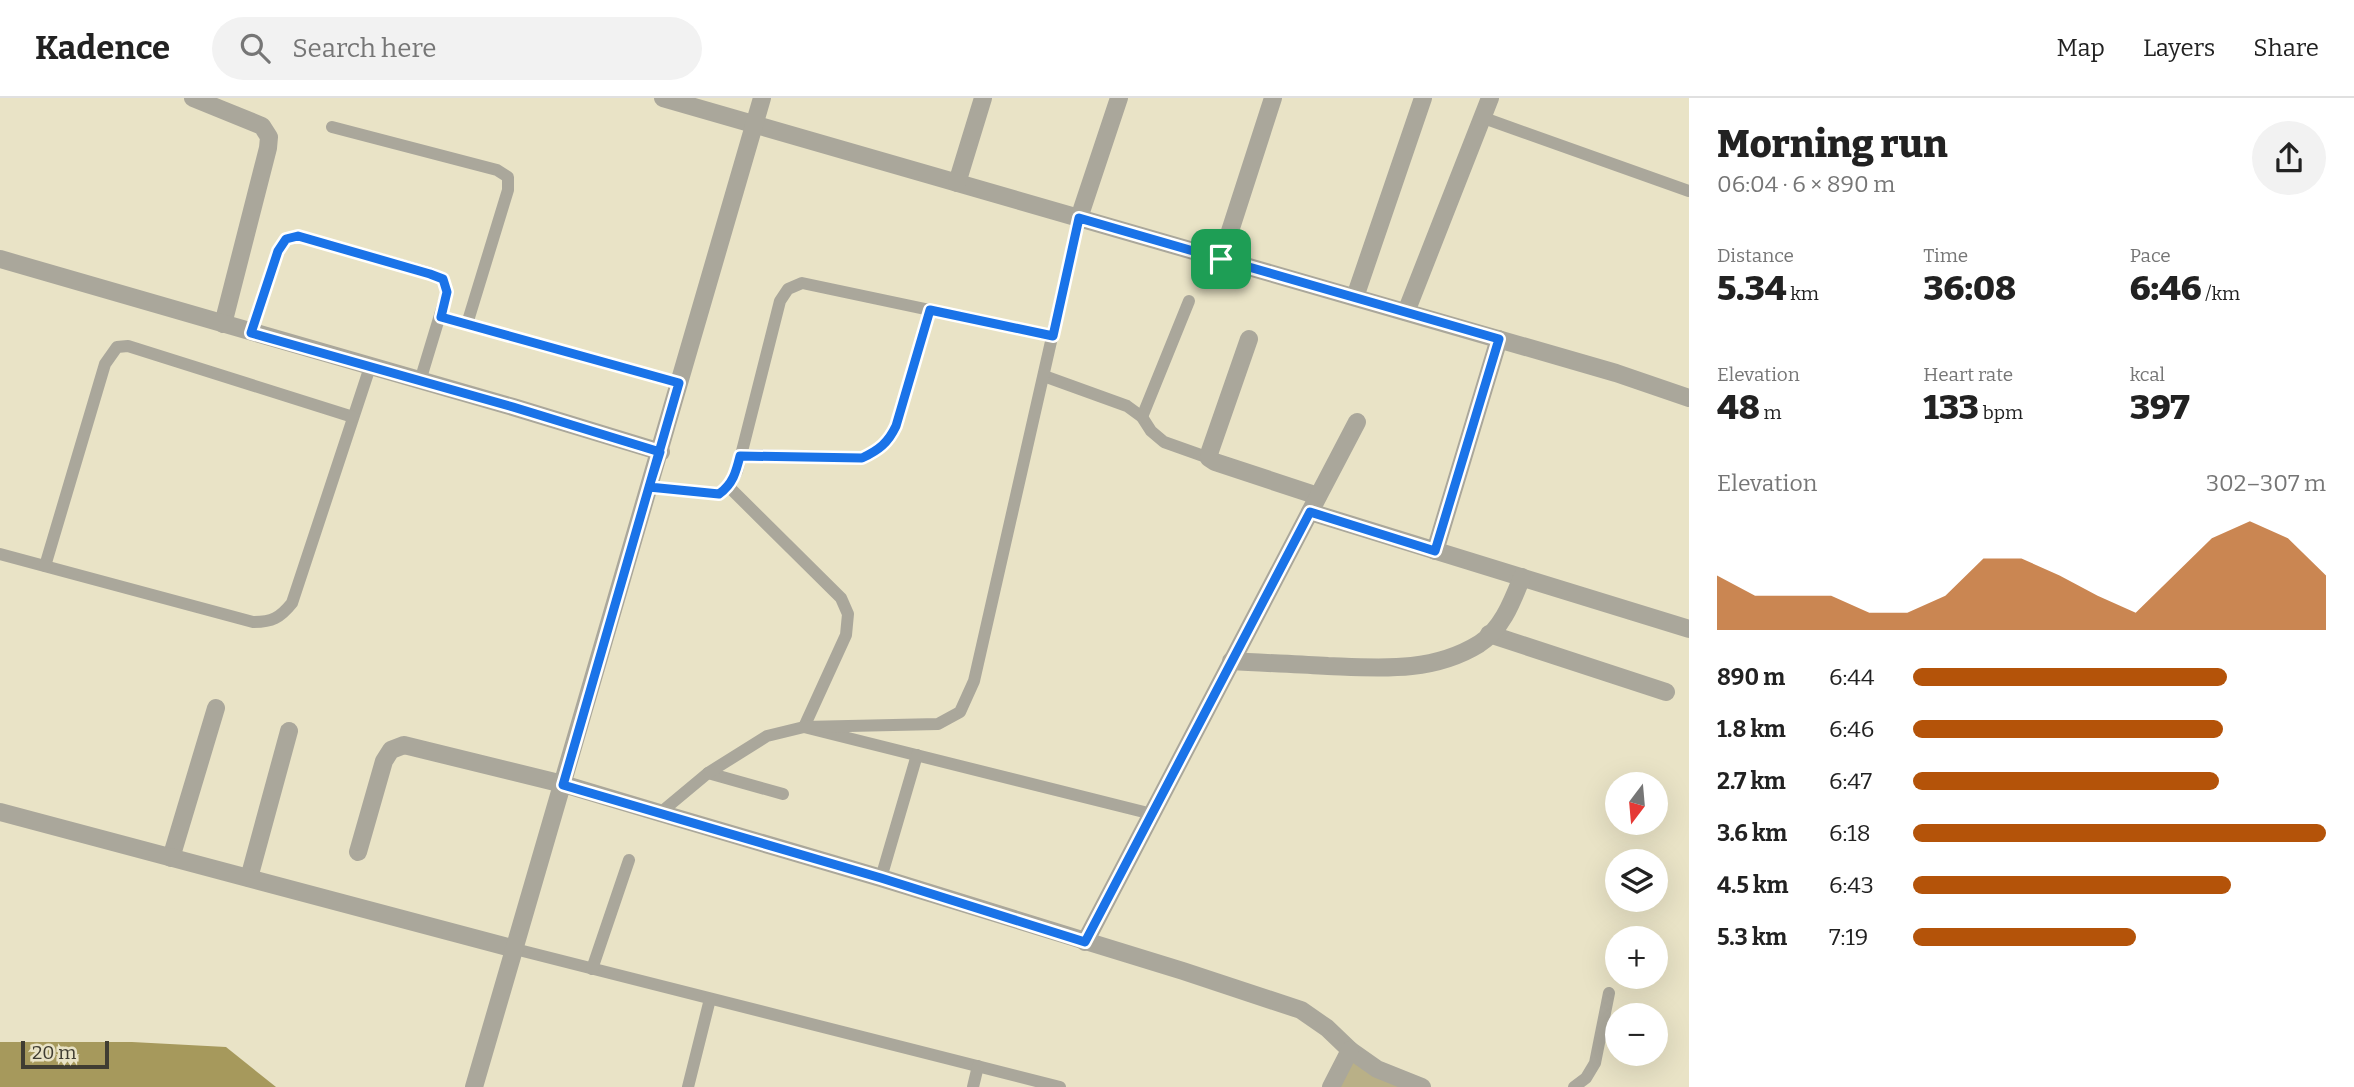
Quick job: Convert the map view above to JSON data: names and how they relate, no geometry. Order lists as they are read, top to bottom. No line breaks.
{"scale_bar":"20 m","north":"bottom","page":{"header":"Kadence","search":"Search here","nav":["Map","Layers","Share"],"heading":["Morning run","06:04 · 6 × 890 m"],"stats":[["Distance","5.34 km"],["Time","36:08"],["Pace","6:46 /km"],["Elevation","48 m"],["Heart rate","133 bpm"],["kcal","397"]],"chart":["Elevation","302–307 m"],"list":[{"name":"890 m","note":"6:44"},{"name":"1.8 km","note":"6:46"},{"name":"2.7 km","note":"6:47"},{"name":"3.6 km","note":"6:18"},{"name":"4.5 km","note":"6:43"},{"name":"5.3 km","note":"7:19"}],"map_buttons":["+","−"],"scale":"20 m"}}
